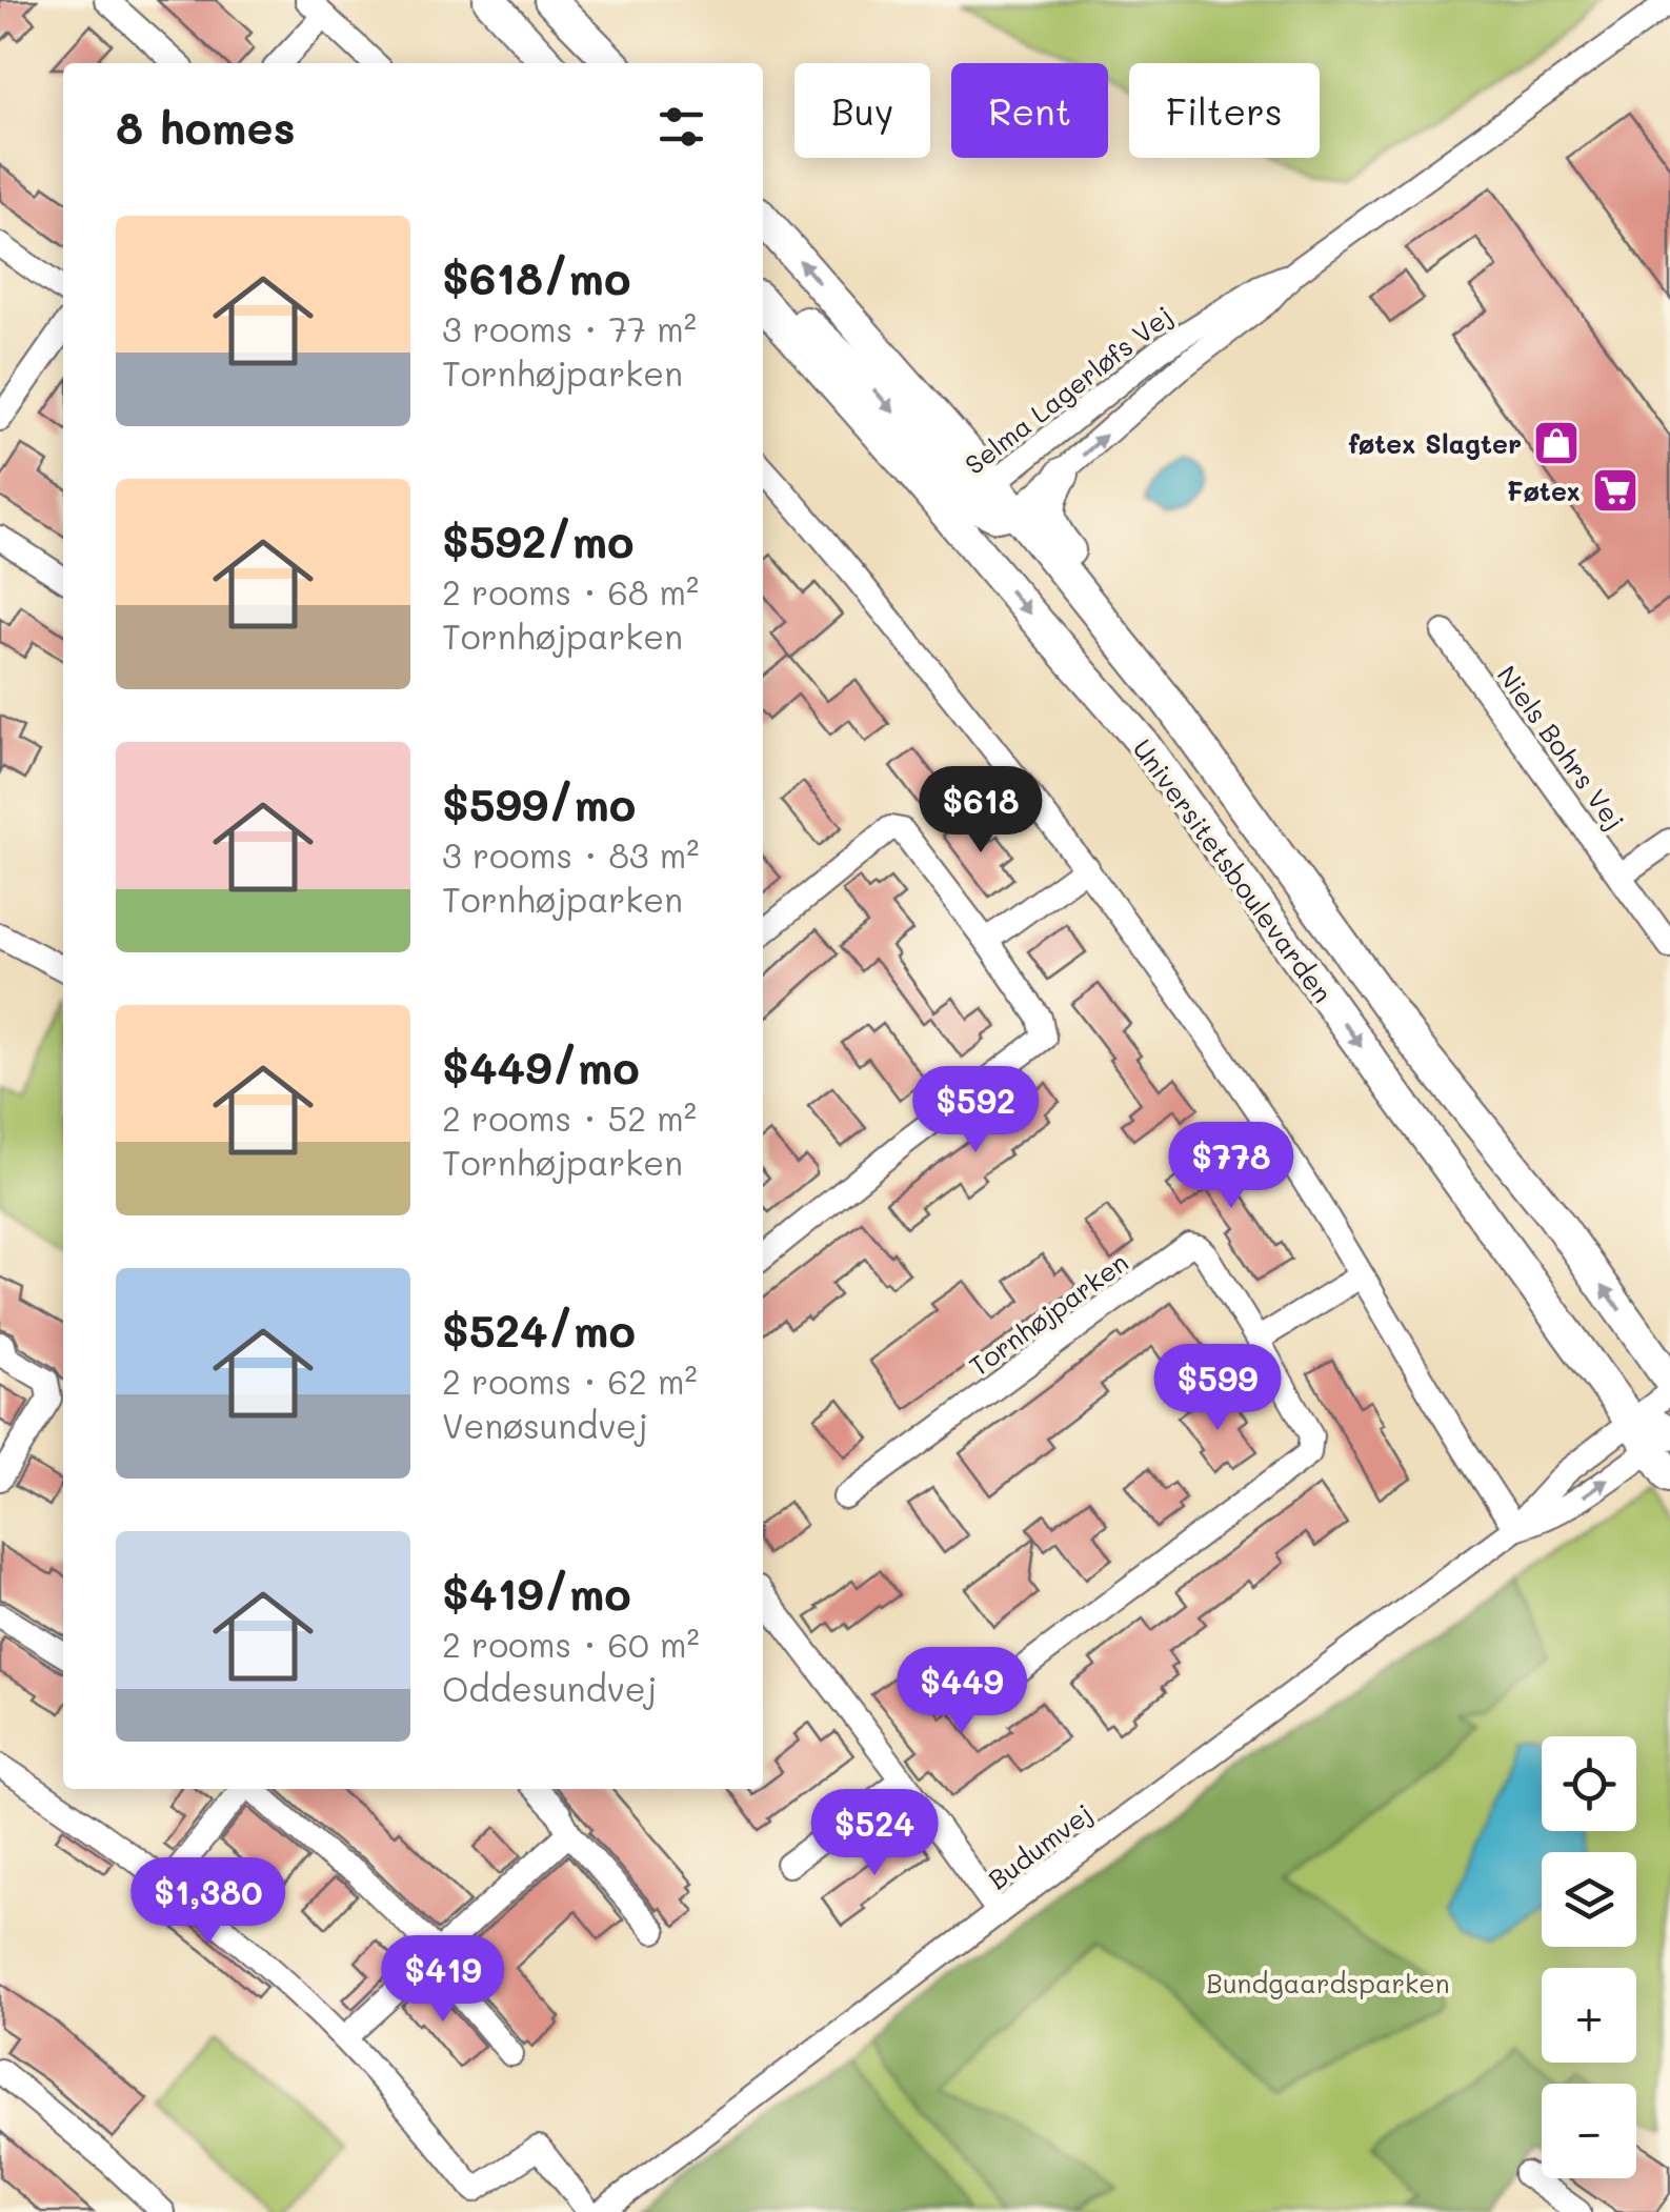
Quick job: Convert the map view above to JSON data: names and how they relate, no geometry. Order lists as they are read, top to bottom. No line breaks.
{"streets":{"main road":["Universitetsboulevarden"],"street":["Selma Lagerløfs Vej","Niels Bohrs Vej","Tornhøjparken","Budumvej"]},"crossings":[["Selma Lagerløfs Vej","Universitetsboulevarden"],["Universitetsboulevarden","Budumvej"]],"parks":["Bundgaardsparken"],"places":{"shop":["føtex Slagter"],"supermarket":["Føtex"]},"page":{"chip":["Buy","Rent","Filters"],"heading":"8 homes","list":[{"name":"$618/mo","note":"3 rooms · 77 m² · Tornhøjparken"},{"name":"$592/mo","note":"2 rooms · 68 m² · Tornhøjparken"},{"name":"$599/mo","note":"3 rooms · 83 m² · Tornhøjparken"},{"name":"$449/mo","note":"2 rooms · 52 m² · Tornhøjparken"},{"name":"$524/mo","note":"2 rooms · 62 m² · Venøsundvej"},{"name":"$419/mo","note":"2 rooms · 60 m² · Oddesundvej"}],"price":["$618","$592","$778","$599","$449","$524","$1,380","$419"],"map_buttons":["+","−"]}}
